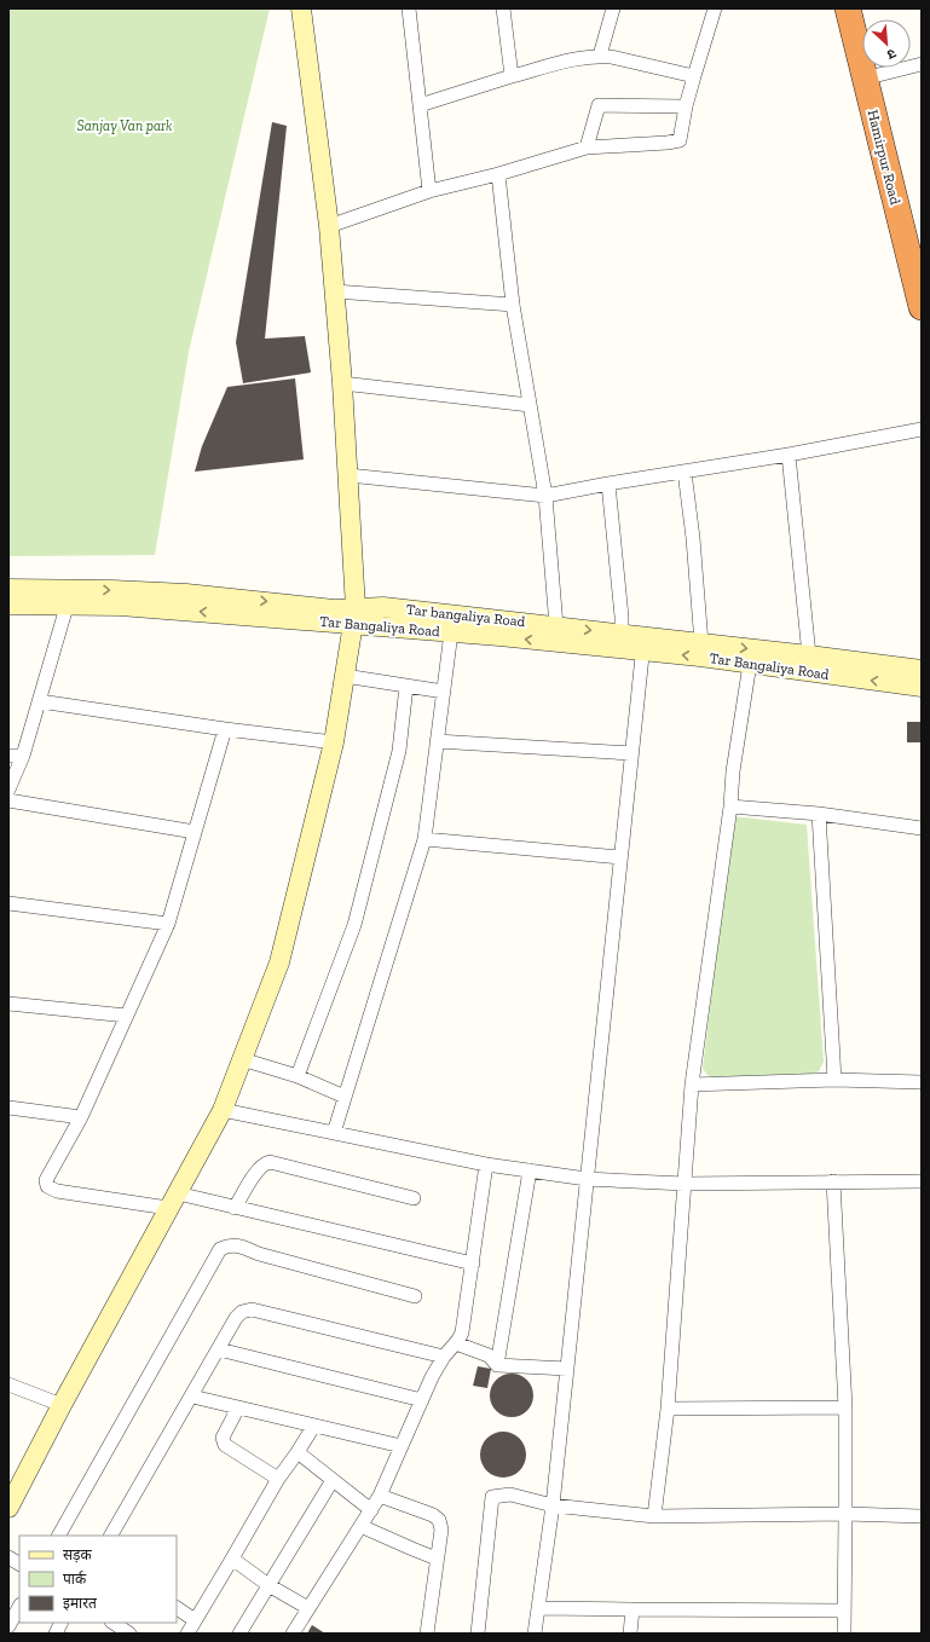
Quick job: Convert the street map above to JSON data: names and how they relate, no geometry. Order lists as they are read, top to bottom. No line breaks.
{"streets":{"highway":["Hamirpur Road"],"street":["Tar bangaliya Road","Tar Bangaliya Road"]},"crossings":[["Tar bangaliya Road","Tar Bangaliya Road"]],"parks":["Sanjay Van park"],"legend":["सड़क","पार्क","इमारत"],"north":"bottom right"}
